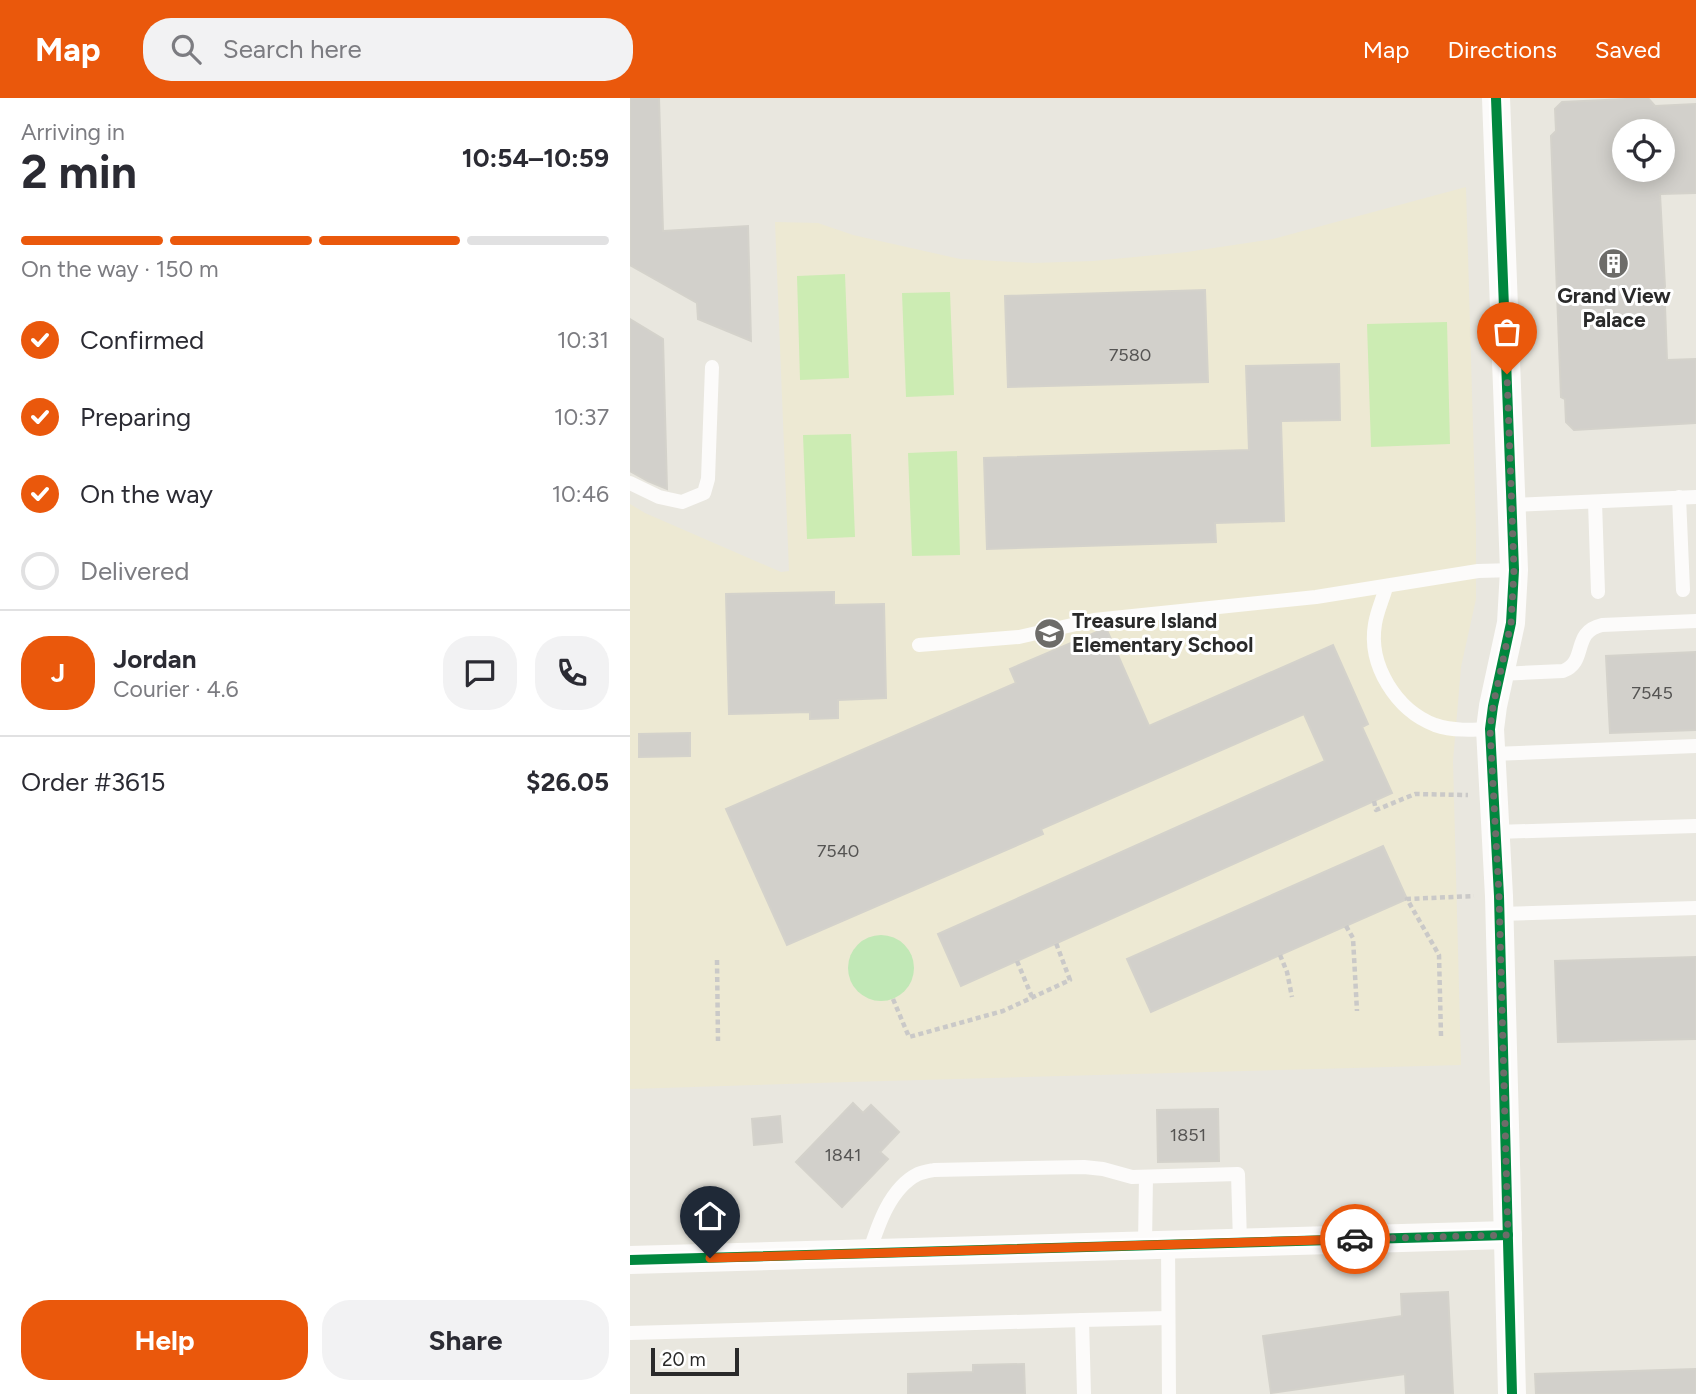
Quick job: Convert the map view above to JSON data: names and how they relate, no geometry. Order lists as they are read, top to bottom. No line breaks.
{"places":{"building":["Grand View Palace"],"school or university":["Treasure Island Elementary School"]},"house_numbers":["7580","7545","7540","1851","1841"],"scale_bar":"20 m","page":{"header":"Map","search":"Search here","nav":["Map","Directions","Saved"],"heading":["2 min","Arriving in","10:54–10:59"],"panel":["Jordan","Courier · 4.6","Order #3615","$26.05"],"bar":"On the way · 150 m","list":[["Confirmed","10:31"],["Preparing","10:37"],["On the way","10:46"],"Delivered"],"round":"J","buttons":["Help","Share"],"scale":"20 m"}}
